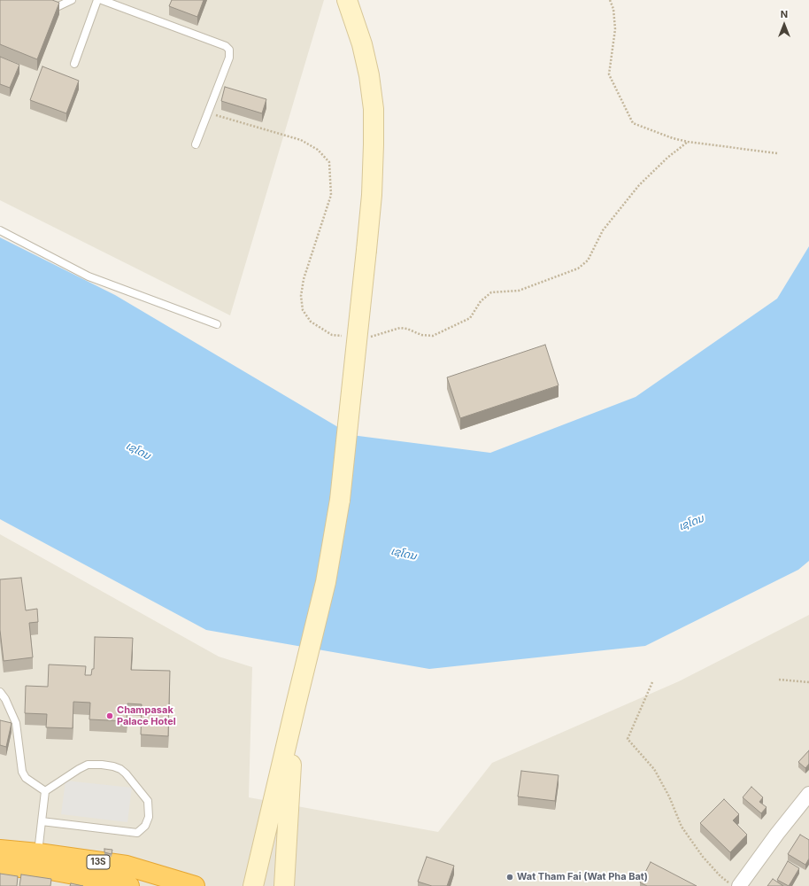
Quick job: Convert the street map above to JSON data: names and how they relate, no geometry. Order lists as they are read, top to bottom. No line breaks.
{"streets":{"highway":["13S"]},"water":["ເຊໂດນ"],"places":["Champasak Palace Hotel","Wat Tham Fai (Wat Pha Bat)"],"north":"top"}
